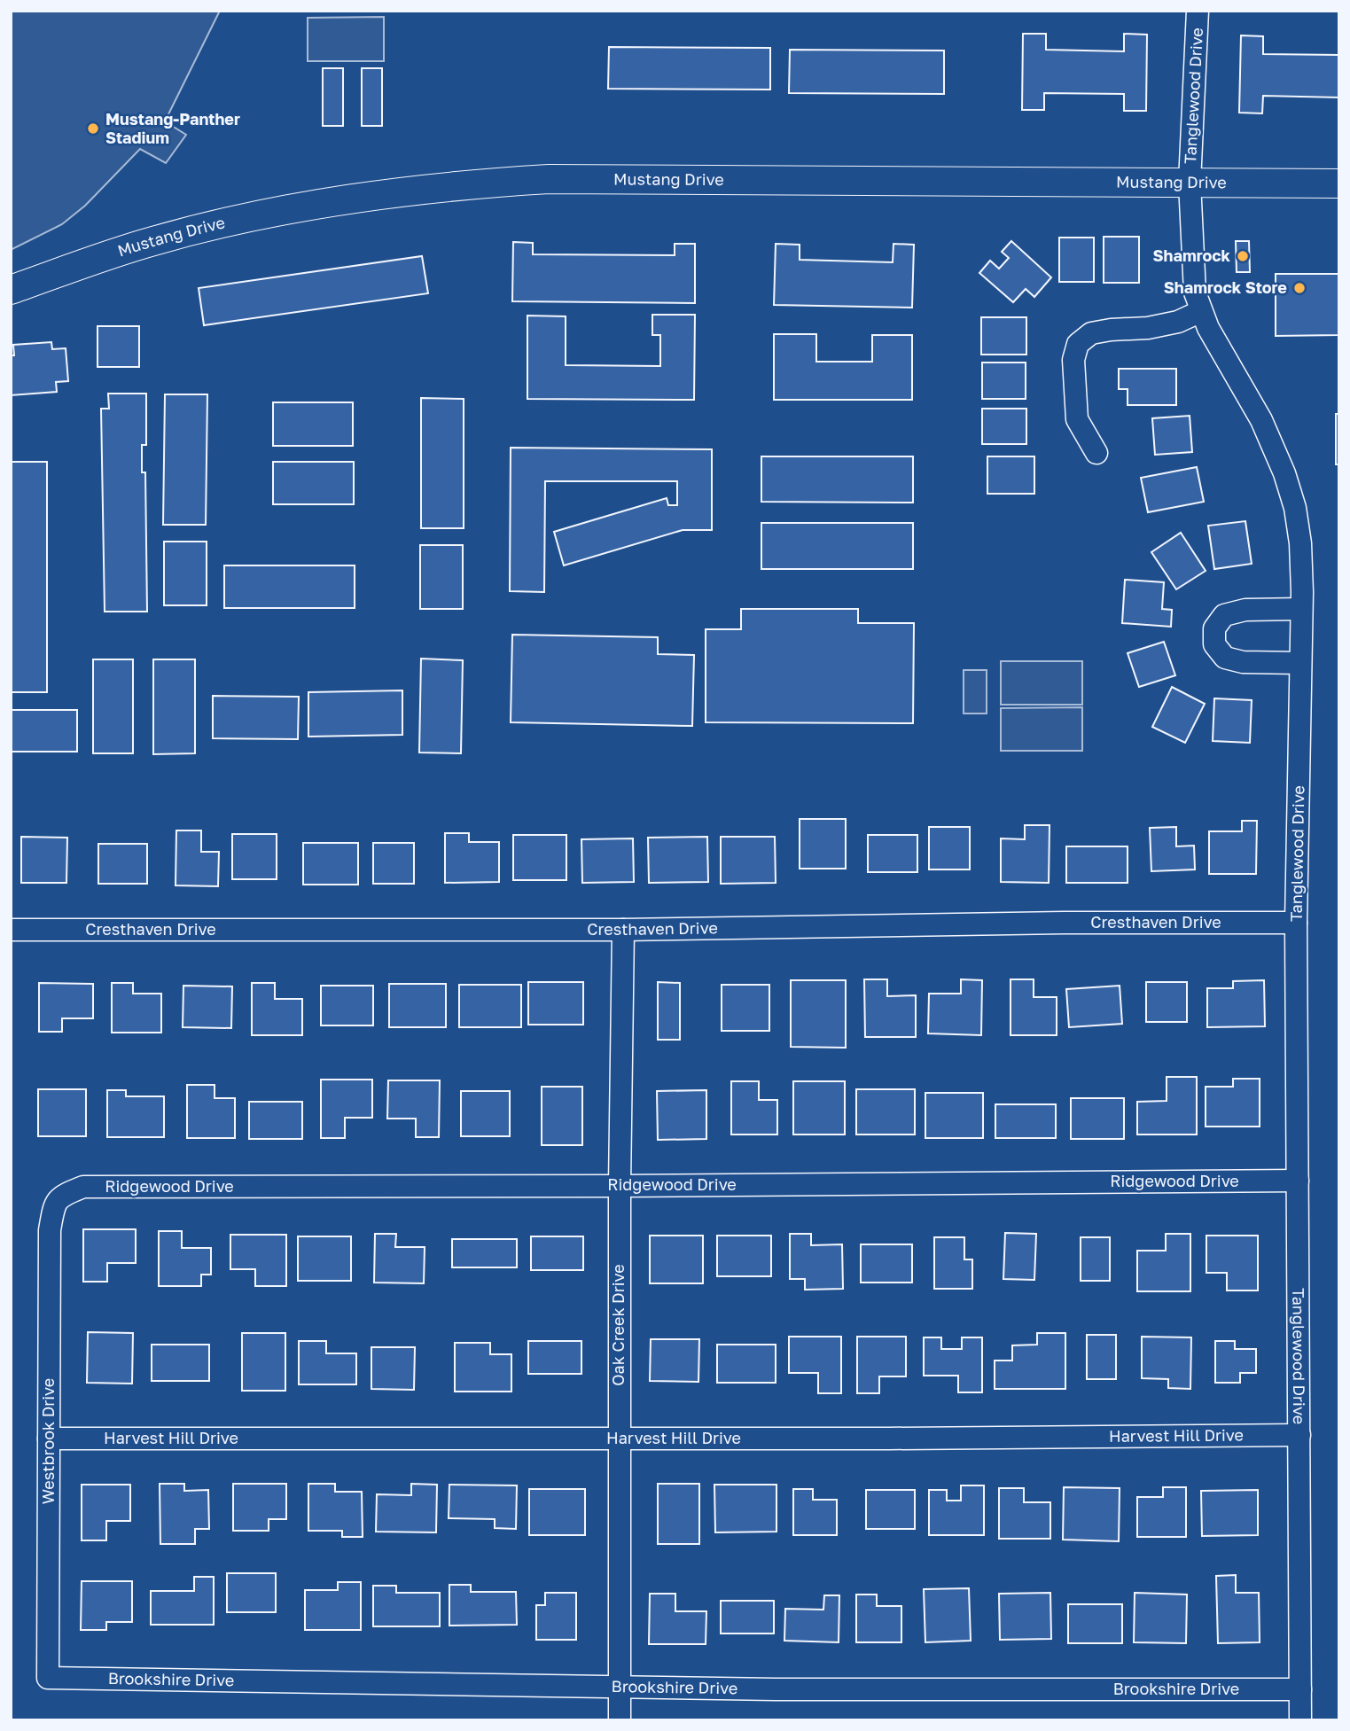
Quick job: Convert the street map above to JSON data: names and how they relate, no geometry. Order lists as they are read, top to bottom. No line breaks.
{"streets":{"main road":["Mustang Drive"],"street":["Tanglewood Drive","Cresthaven Drive","Ridgewood Drive","Oak Creek Drive","Harvest Hill Drive","Westbrook Drive","Brookshire Drive"]},"crossings":[["Tanglewood Drive","Mustang Drive"],["Tanglewood Drive","Cresthaven Drive"],["Tanglewood Drive","Ridgewood Drive"],["Tanglewood Drive","Harvest Hill Drive"],["Tanglewood Drive","Brookshire Drive"],["Cresthaven Drive","Oak Creek Drive"],["Ridgewood Drive","Oak Creek Drive"],["Ridgewood Drive","Westbrook Drive"],["Oak Creek Drive","Harvest Hill Drive"],["Oak Creek Drive","Brookshire Drive"],["Harvest Hill Drive","Westbrook Drive"],["Westbrook Drive","Brookshire Drive"]],"places":["Mustang-Panther Stadium","Shamrock","Shamrock Store"]}
